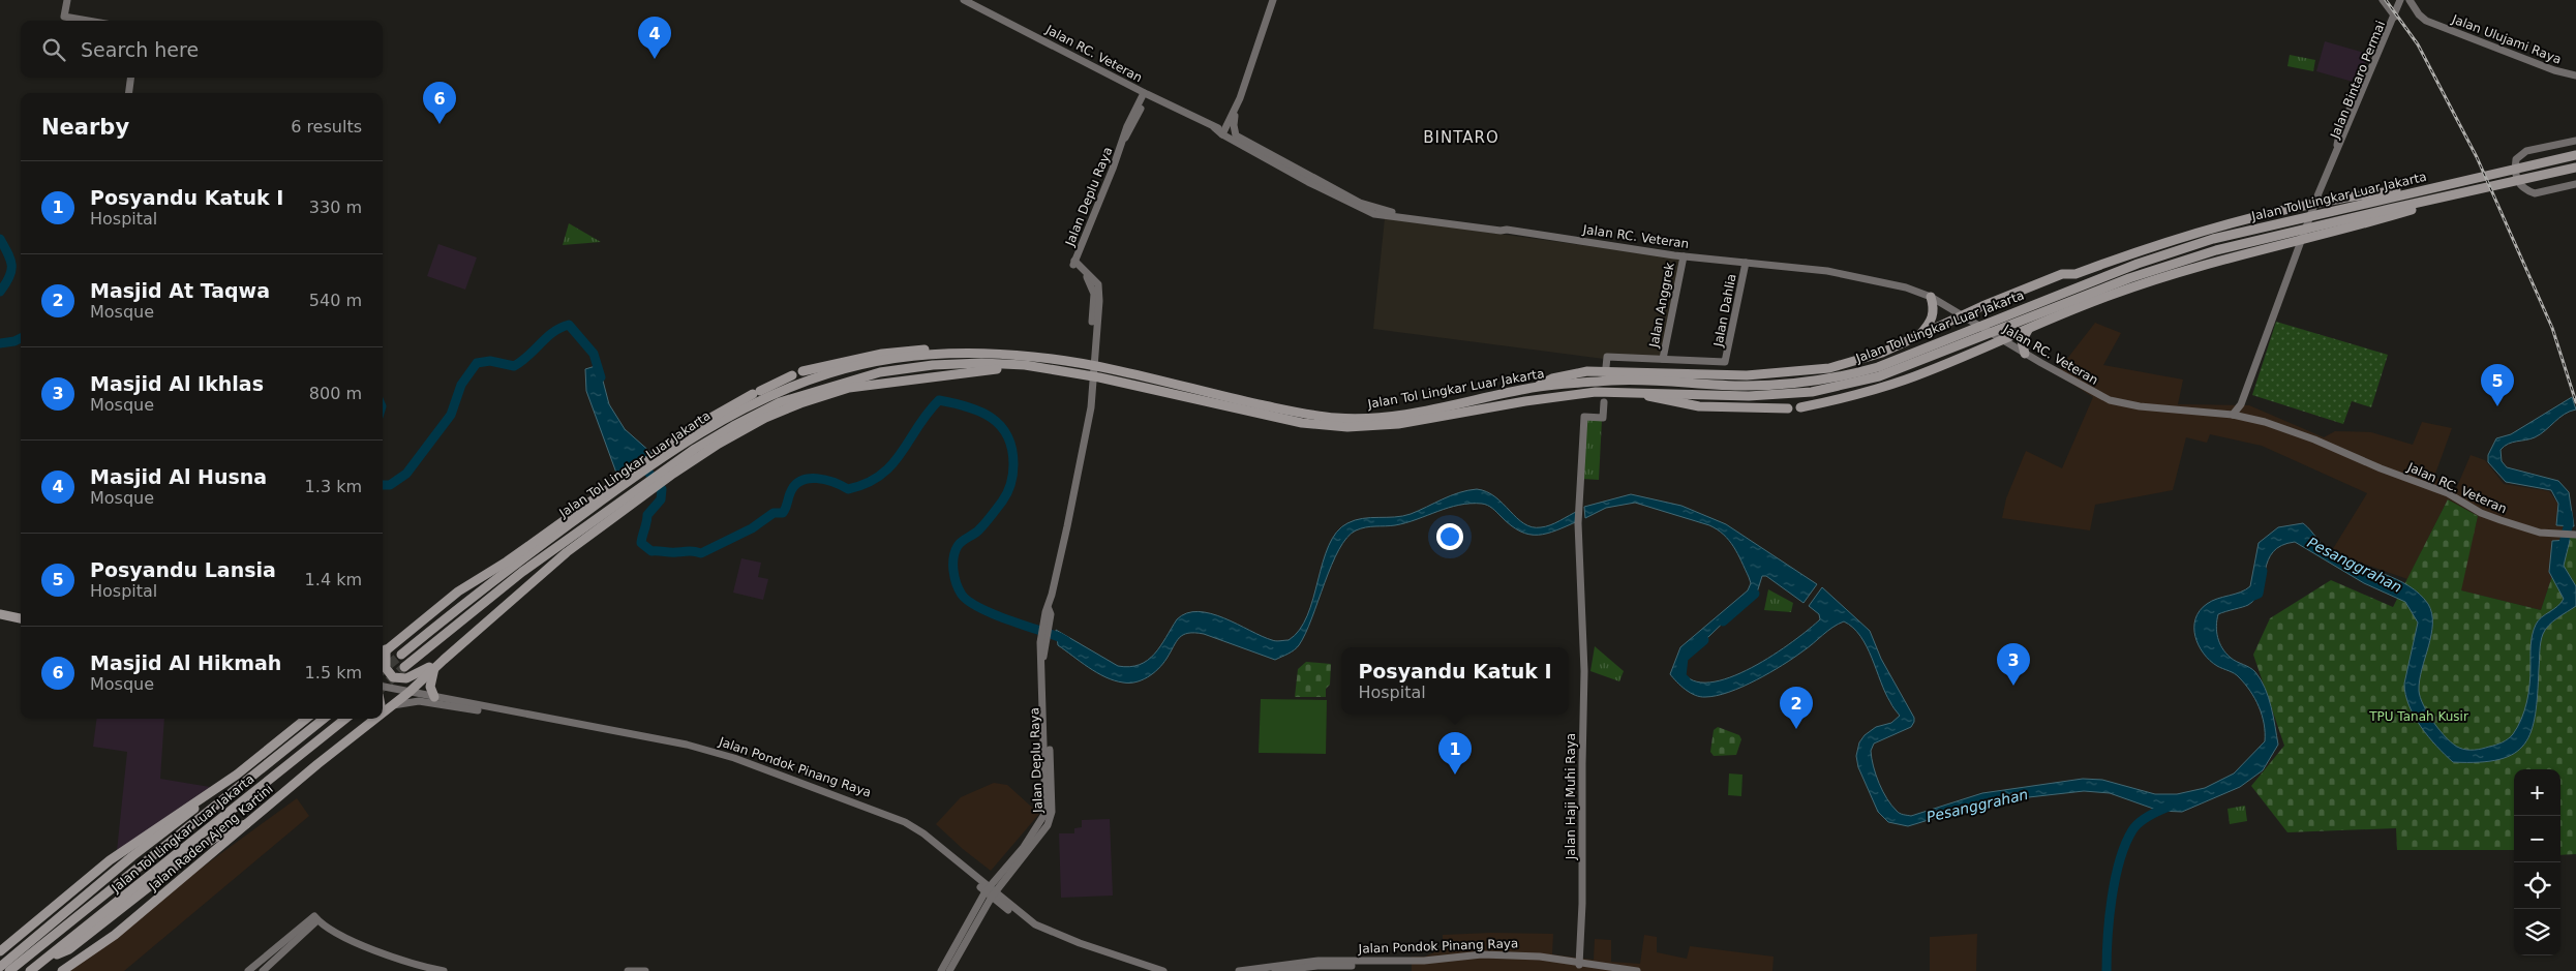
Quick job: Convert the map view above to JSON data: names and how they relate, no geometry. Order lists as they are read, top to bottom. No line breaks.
{"streets":{"highway":["Jalan Tol Lingkar Luar Jakarta","Jalan Raden Ajeng Kartini"],"main road":["Jalan Ulujami Raya","Jalan RC. Veteran","Jalan Bintaro Permai","Jalan Deplu Raya","Jalan Anggrek","Jalan Dahlia","Jalan Pondok Pinang Raya","Jalan Haji Muhi Raya"]},"crossings":[["Jalan RC. Veteran","Jalan Bintaro Permai"],["Jalan RC. Veteran","Jalan Deplu Raya"],["Jalan RC. Veteran","Jalan Anggrek"],["Jalan RC. Veteran","Jalan Dahlia"],["Jalan Deplu Raya","Jalan Pondok Pinang Raya"],["Jalan Anggrek","Jalan Dahlia"],["Jalan Pondok Pinang Raya","Jalan Haji Muhi Raya"],["Jalan Pondok Pinang Raya","Jalan Raden Ajeng Kartini"]],"districts":["BINTARO"],"water":["Pesanggrahan"],"parks":["TPU Tanah Kusir"],"page":{"pins":["4","6","5","3","2","1"],"search":"Search here","heading":["Nearby","6 results"],"list":[{"mark":"1","name":"Posyandu Katuk I","note":"Hospital","value":"330 m"},{"mark":"2","name":"Masjid At Taqwa","note":"Mosque","value":"540 m"},{"mark":"3","name":"Masjid Al Ikhlas","note":"Mosque","value":"800 m"},{"mark":"4","name":"Masjid Al Husna","note":"Mosque","value":"1.3 km"},{"mark":"5","name":"Posyandu Lansia","note":"Hospital","value":"1.4 km"},{"mark":"6","name":"Masjid Al Hikmah","note":"Mosque","value":"1.5 km"}],"popup":["Posyandu Katuk I","Hospital"],"map_buttons":["+","−"]}}
